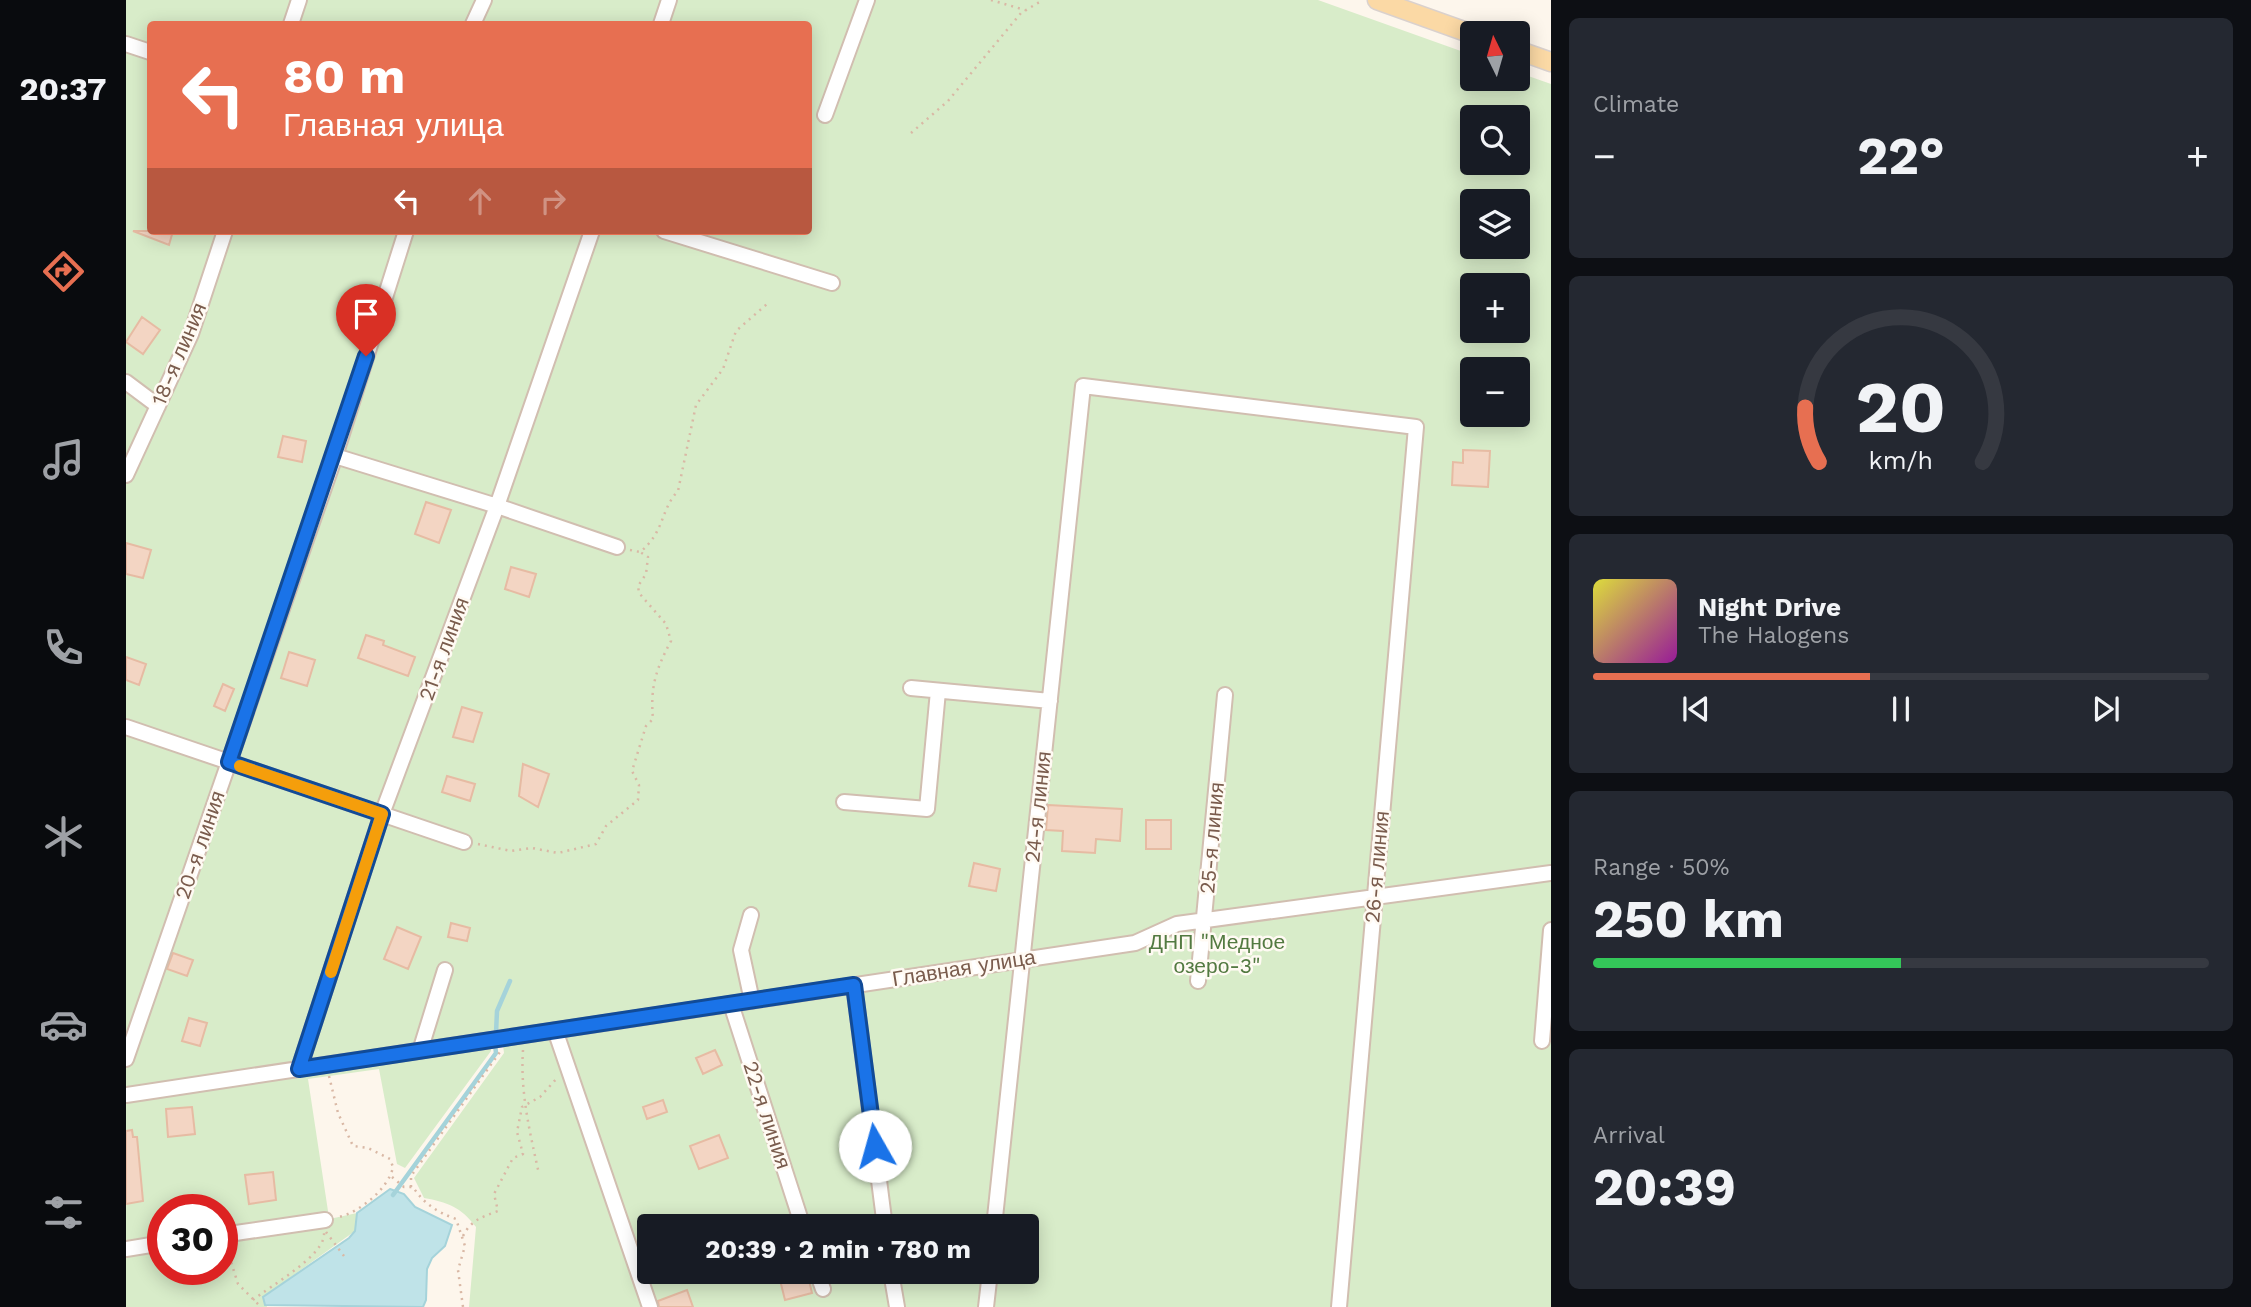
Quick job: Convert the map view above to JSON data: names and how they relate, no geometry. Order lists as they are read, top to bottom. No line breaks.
{"streets":{"street":["18-я линия","21-я линия","24-я линия","25-я линия","20-я линия","26-я линия","Главная улица","22-я линия"]},"crossings":[["21-я линия","Главная улица"],["24-я линия","26-я линия"],["24-я линия","Главная улица"],["25-я линия","Главная улица"],["26-я линия","Главная улица"],["Главная улица","22-я линия"]],"parks":["ДНП \"Медное озеро-3\""],"north":"top","page":{"tabs":"20:37","tile":["Climate",["Range · 50%","250 km"],["Arrival","20:39"]],"map_buttons":["+","−"],"turn":["80 m","Главная улица"],"heat":["−","22°","+"],"song":["Night Drive","The Halogens"],"limit":"30","trip":"20:39 · 2 min · 780 m","gauge":["20","km/h"]}}
